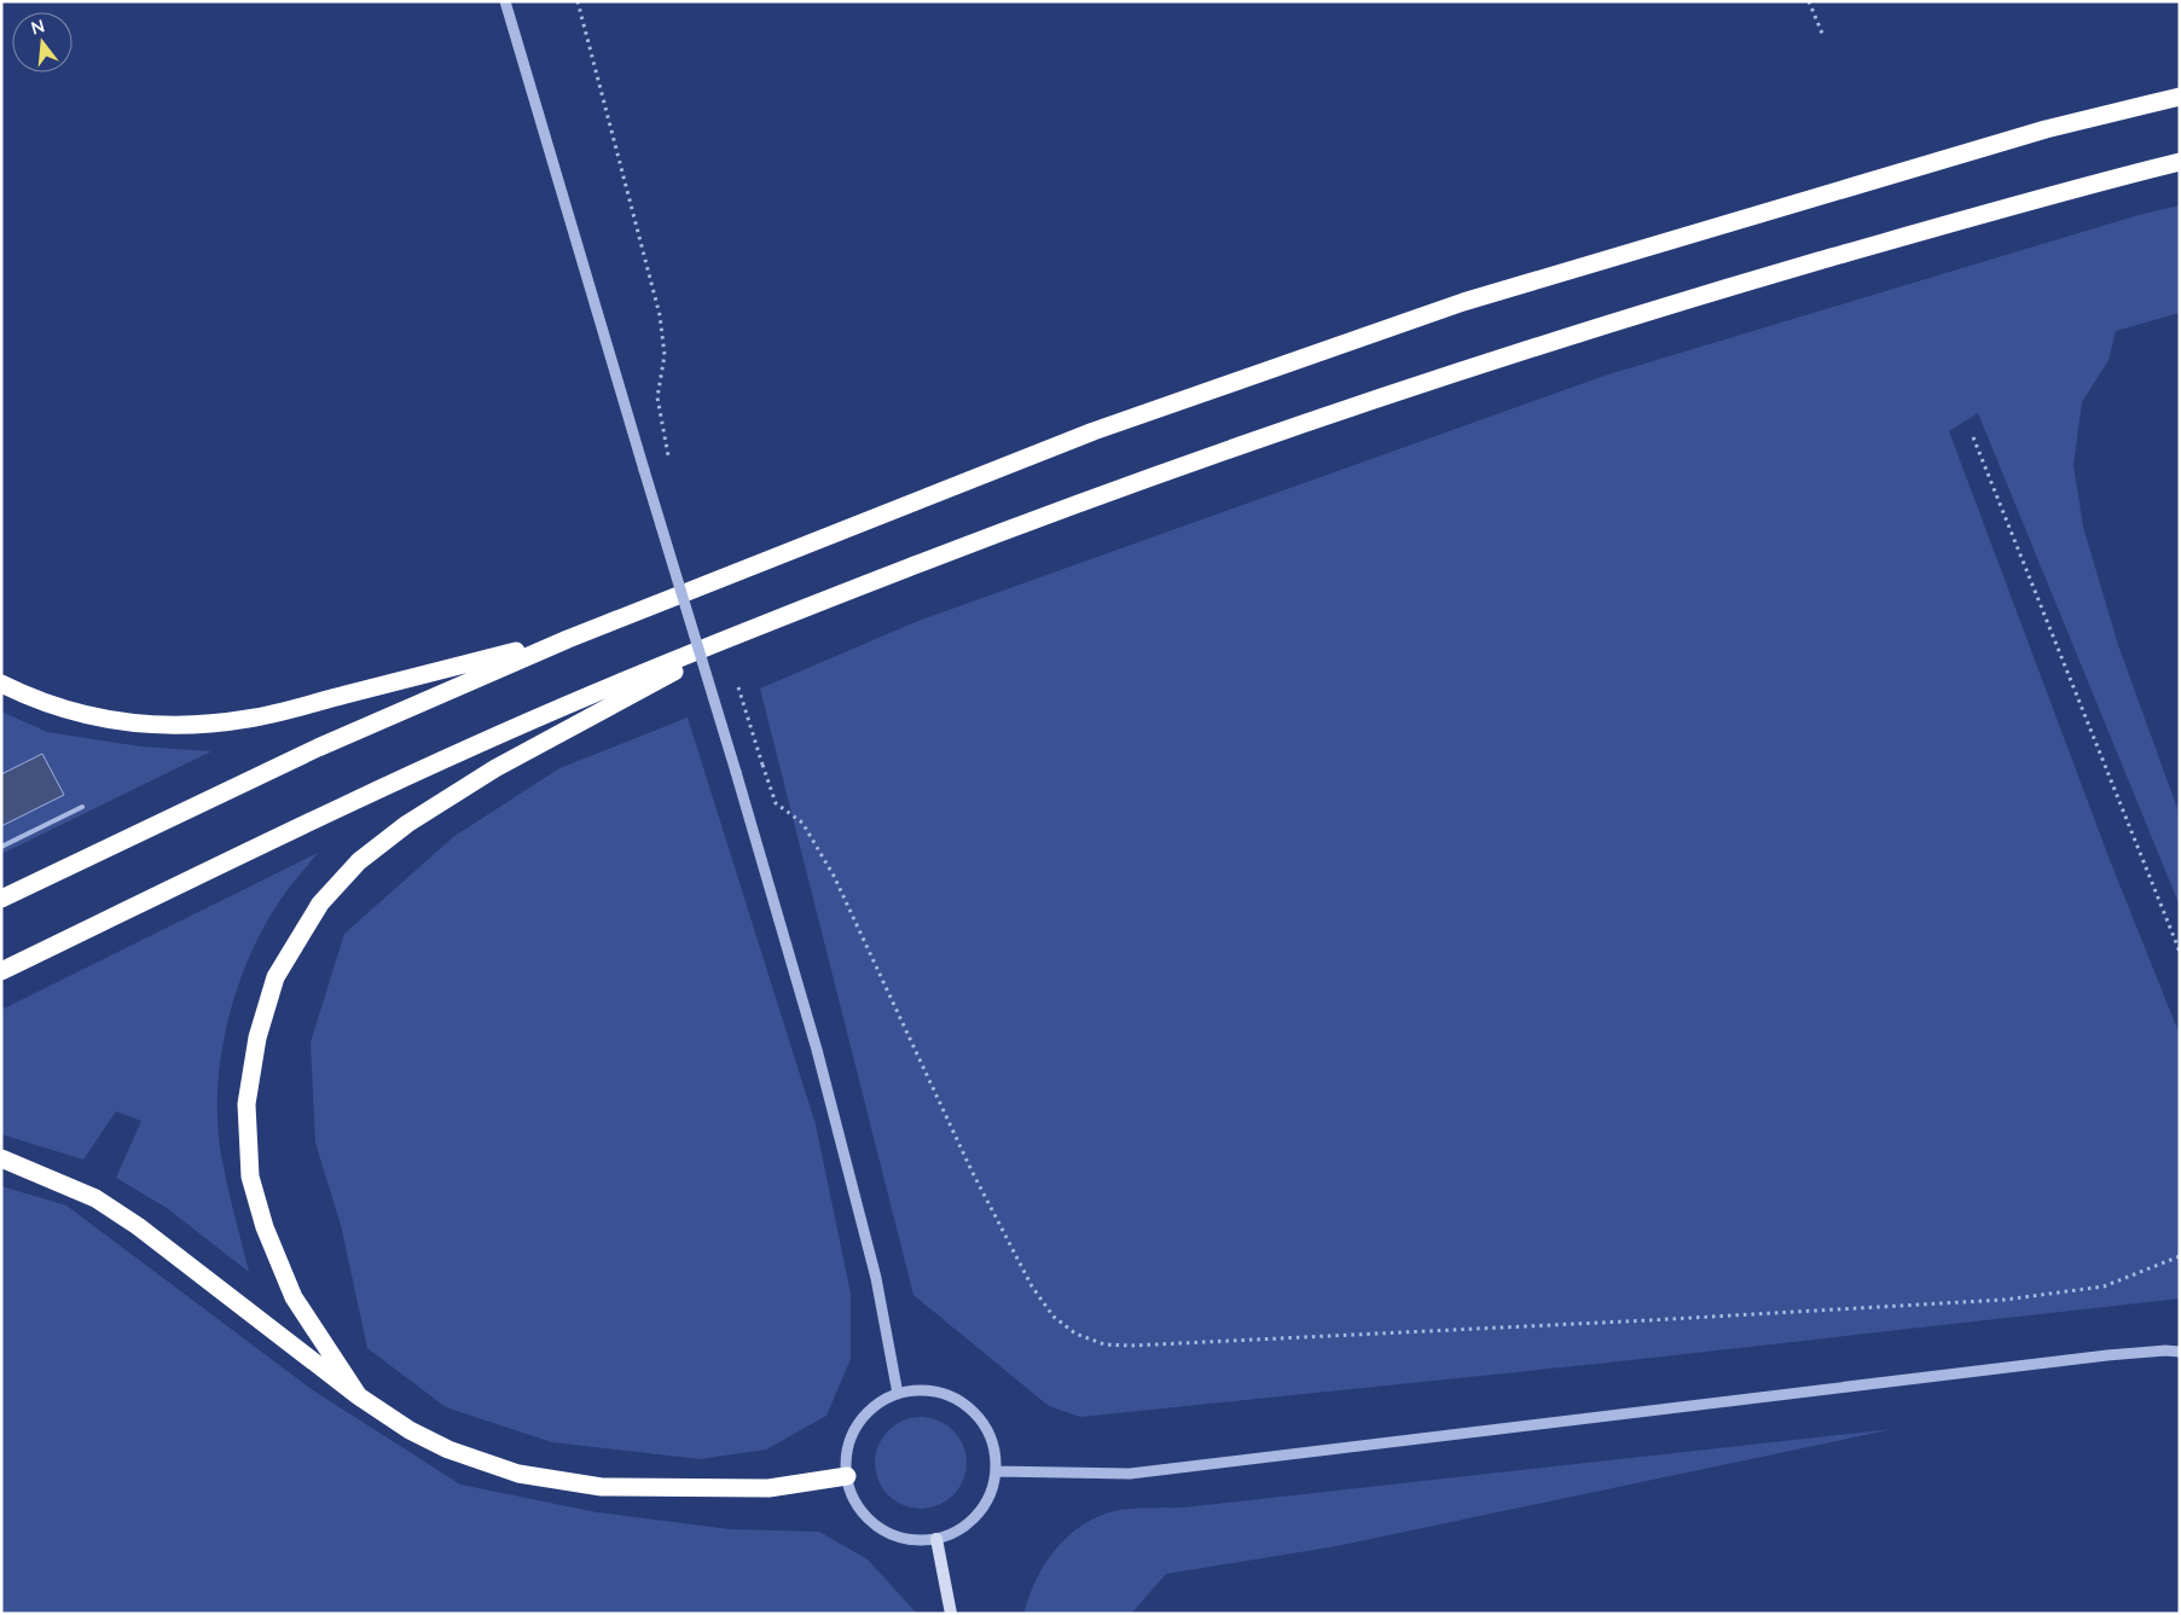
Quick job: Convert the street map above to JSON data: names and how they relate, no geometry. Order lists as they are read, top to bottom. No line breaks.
{"north":"top"}
